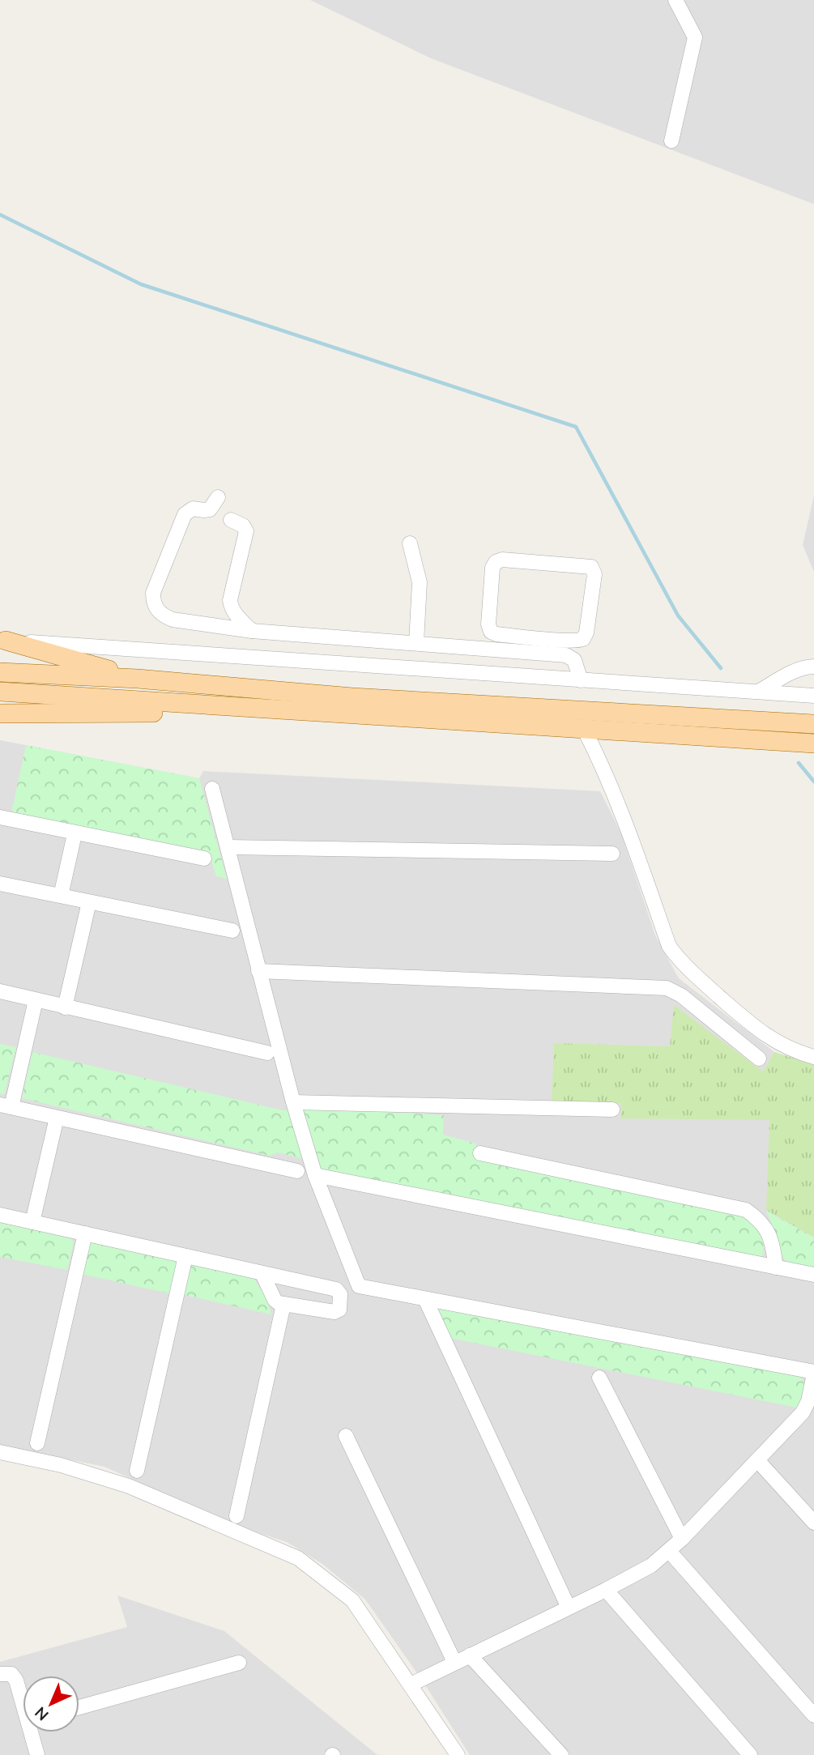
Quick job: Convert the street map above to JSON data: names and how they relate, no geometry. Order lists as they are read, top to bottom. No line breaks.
{"north":"bottom left"}
